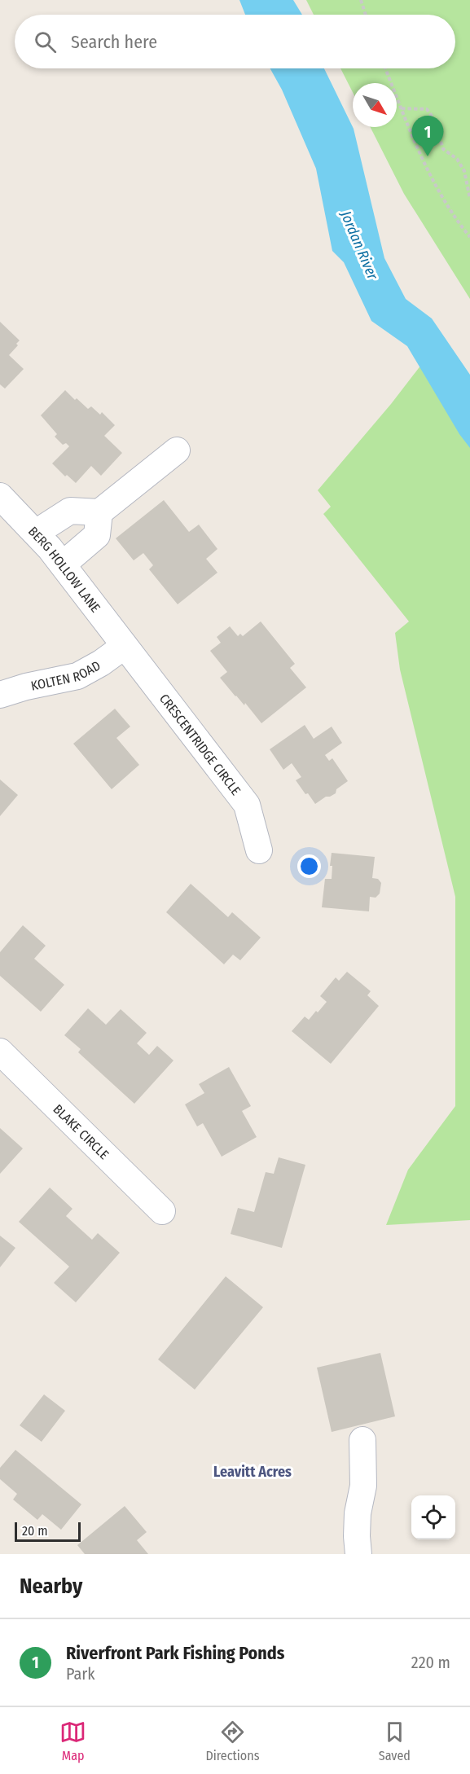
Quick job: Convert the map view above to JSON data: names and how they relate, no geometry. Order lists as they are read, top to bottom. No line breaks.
{"streets":{"street":["BERG HOLLOW LANE","KOLTEN ROAD","CRESCENTRIDGE CIRCLE","BLAKE CIRCLE"]},"crossings":[["BERG HOLLOW LANE","KOLTEN ROAD"],["BERG HOLLOW LANE","CRESCENTRIDGE CIRCLE"],["KOLTEN ROAD","CRESCENTRIDGE CIRCLE"]],"districts":["Leavitt Acres"],"water":["Jordan River"],"scale_bar":"20 m","north":"bottom right","page":{"search":"Search here","pins":"1","scale":"20 m","heading":"Nearby","list":[{"mark":"1","name":"Riverfront Park Fishing Ponds","note":"Park","value":"220 m"}],"nav":["Map","Directions","Saved"]}}
